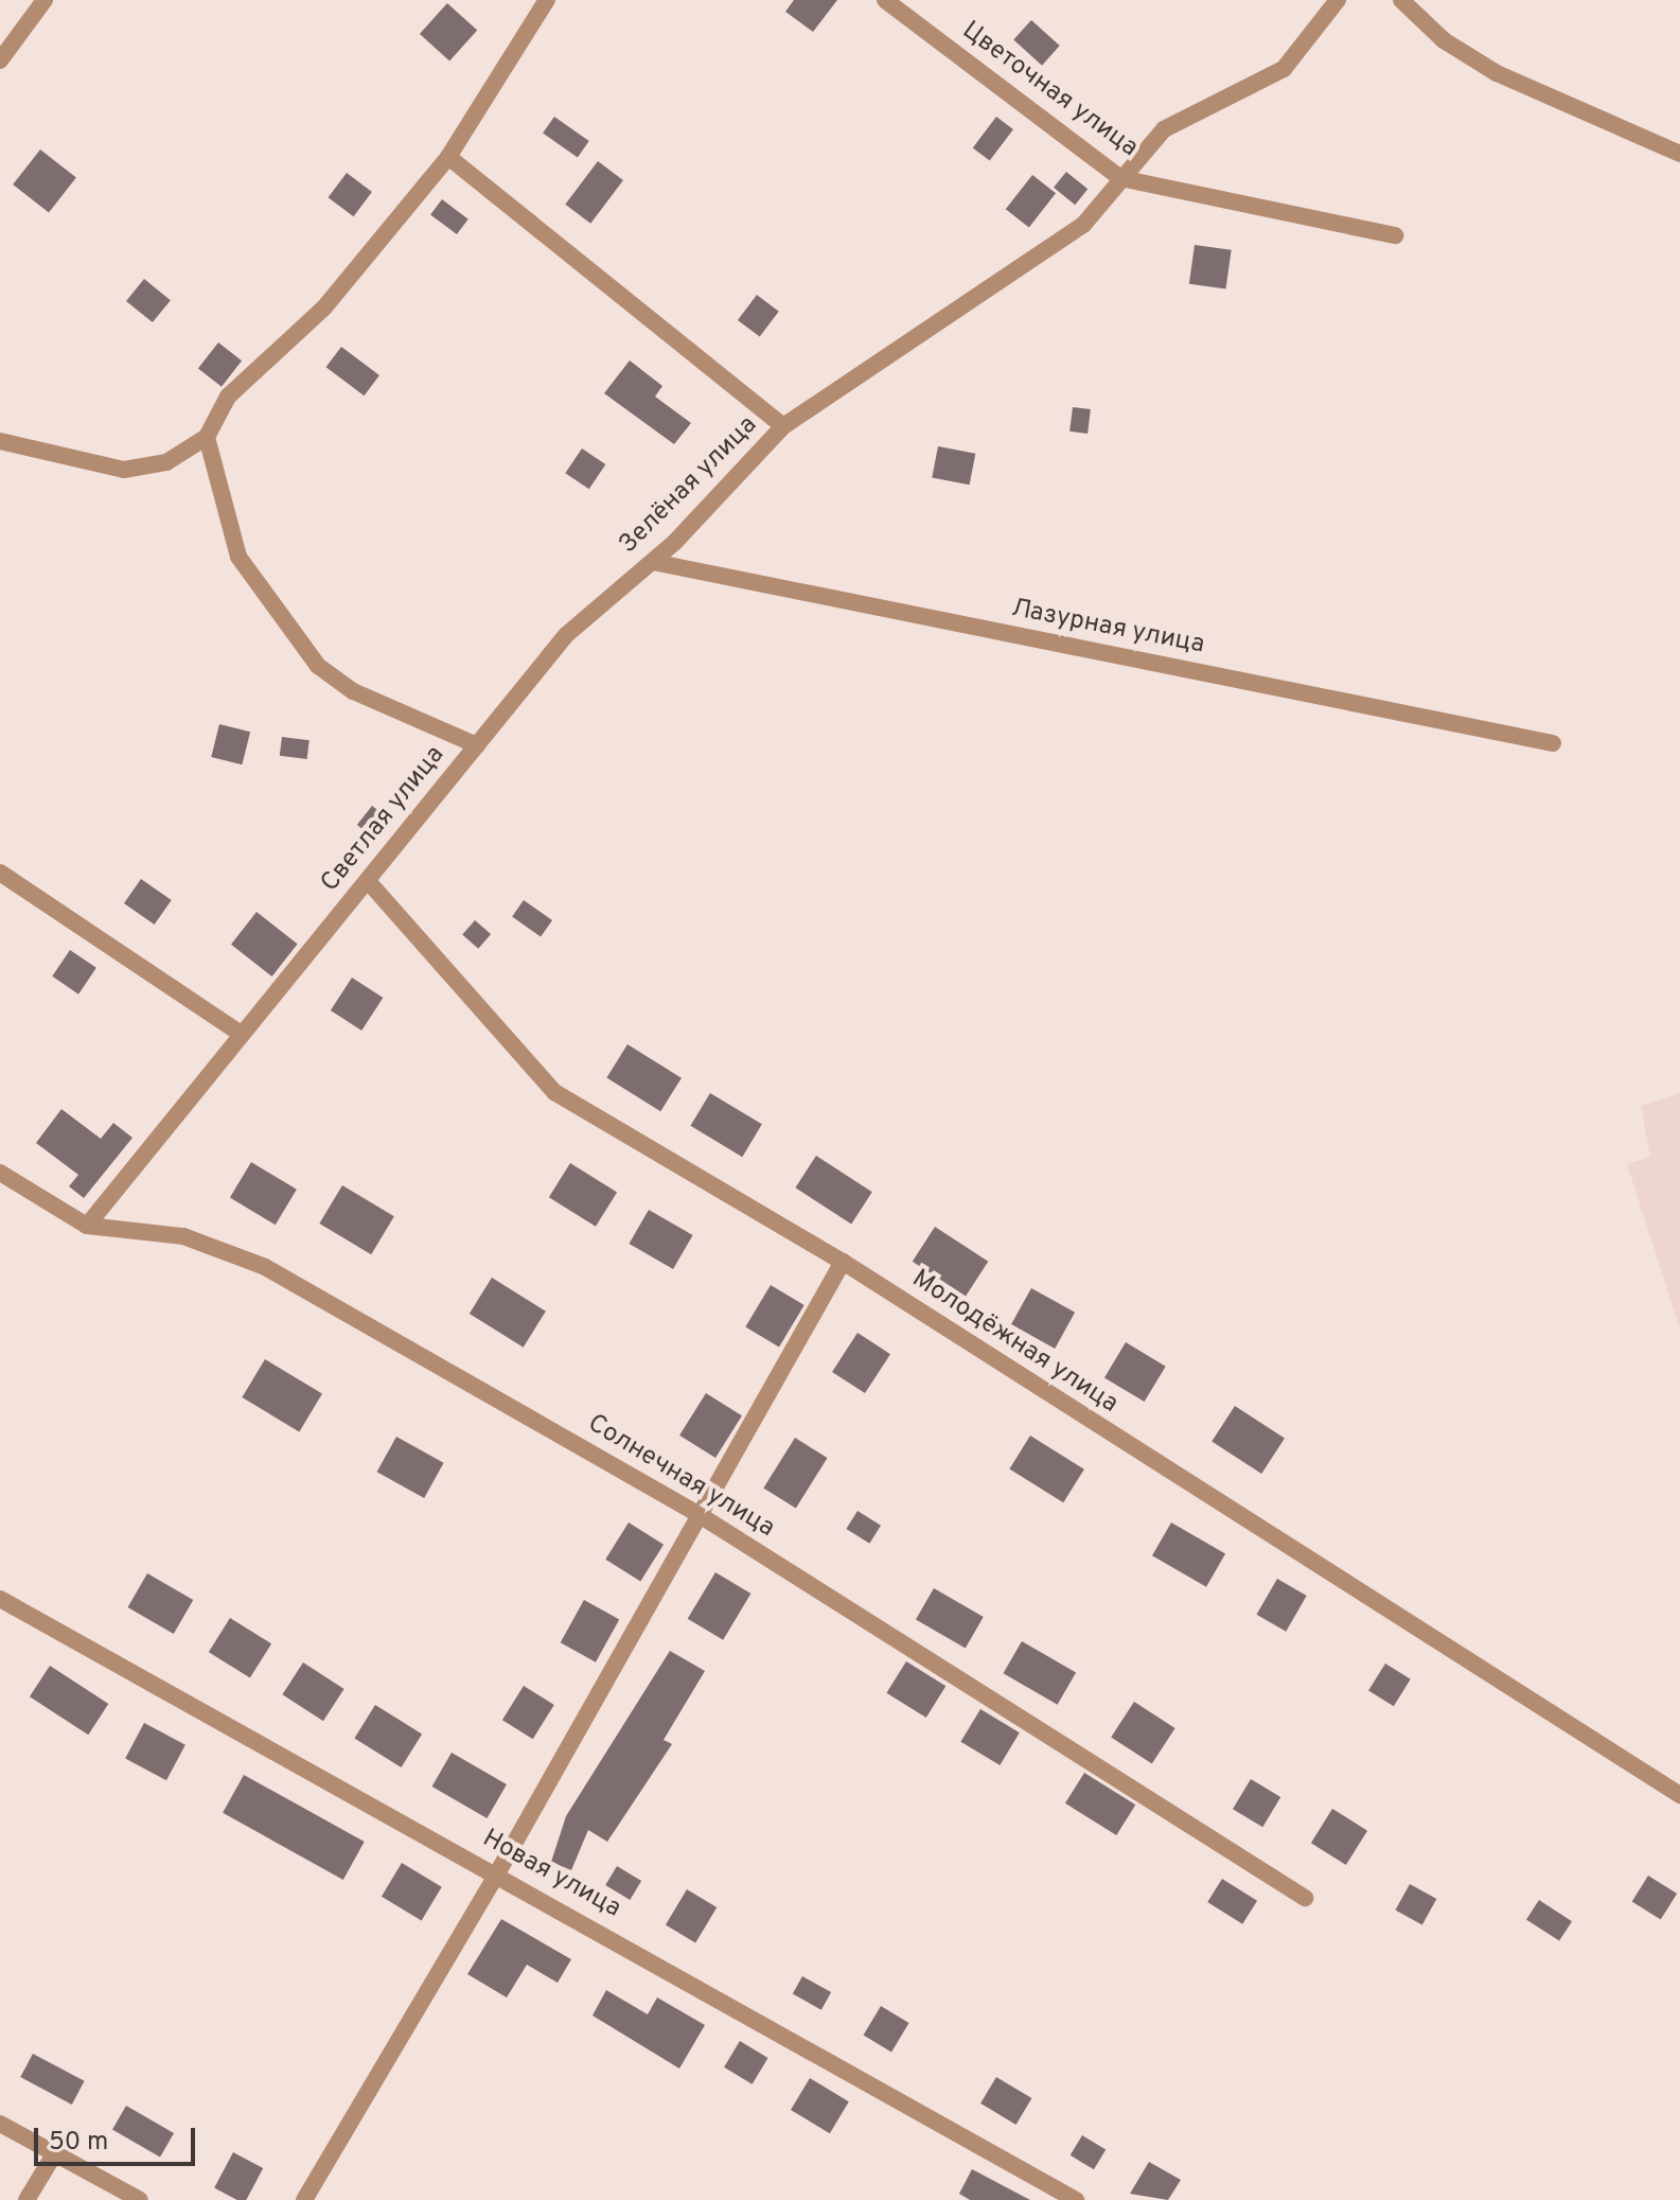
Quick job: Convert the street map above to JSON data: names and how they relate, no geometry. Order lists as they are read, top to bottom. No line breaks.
{"streets":{"street":["Цветочная улица","Зелёная улица","Лазурная улица","Светлая улица","Молодёжная улица","Солнечная улица","Новая улица"]},"crossings":[["Зелёная улица","Лазурная улица"],["Зелёная улица","Светлая улица"],["Светлая улица","Молодёжная улица"],["Светлая улица","Солнечная улица"]],"scale_bar":"50 m"}
